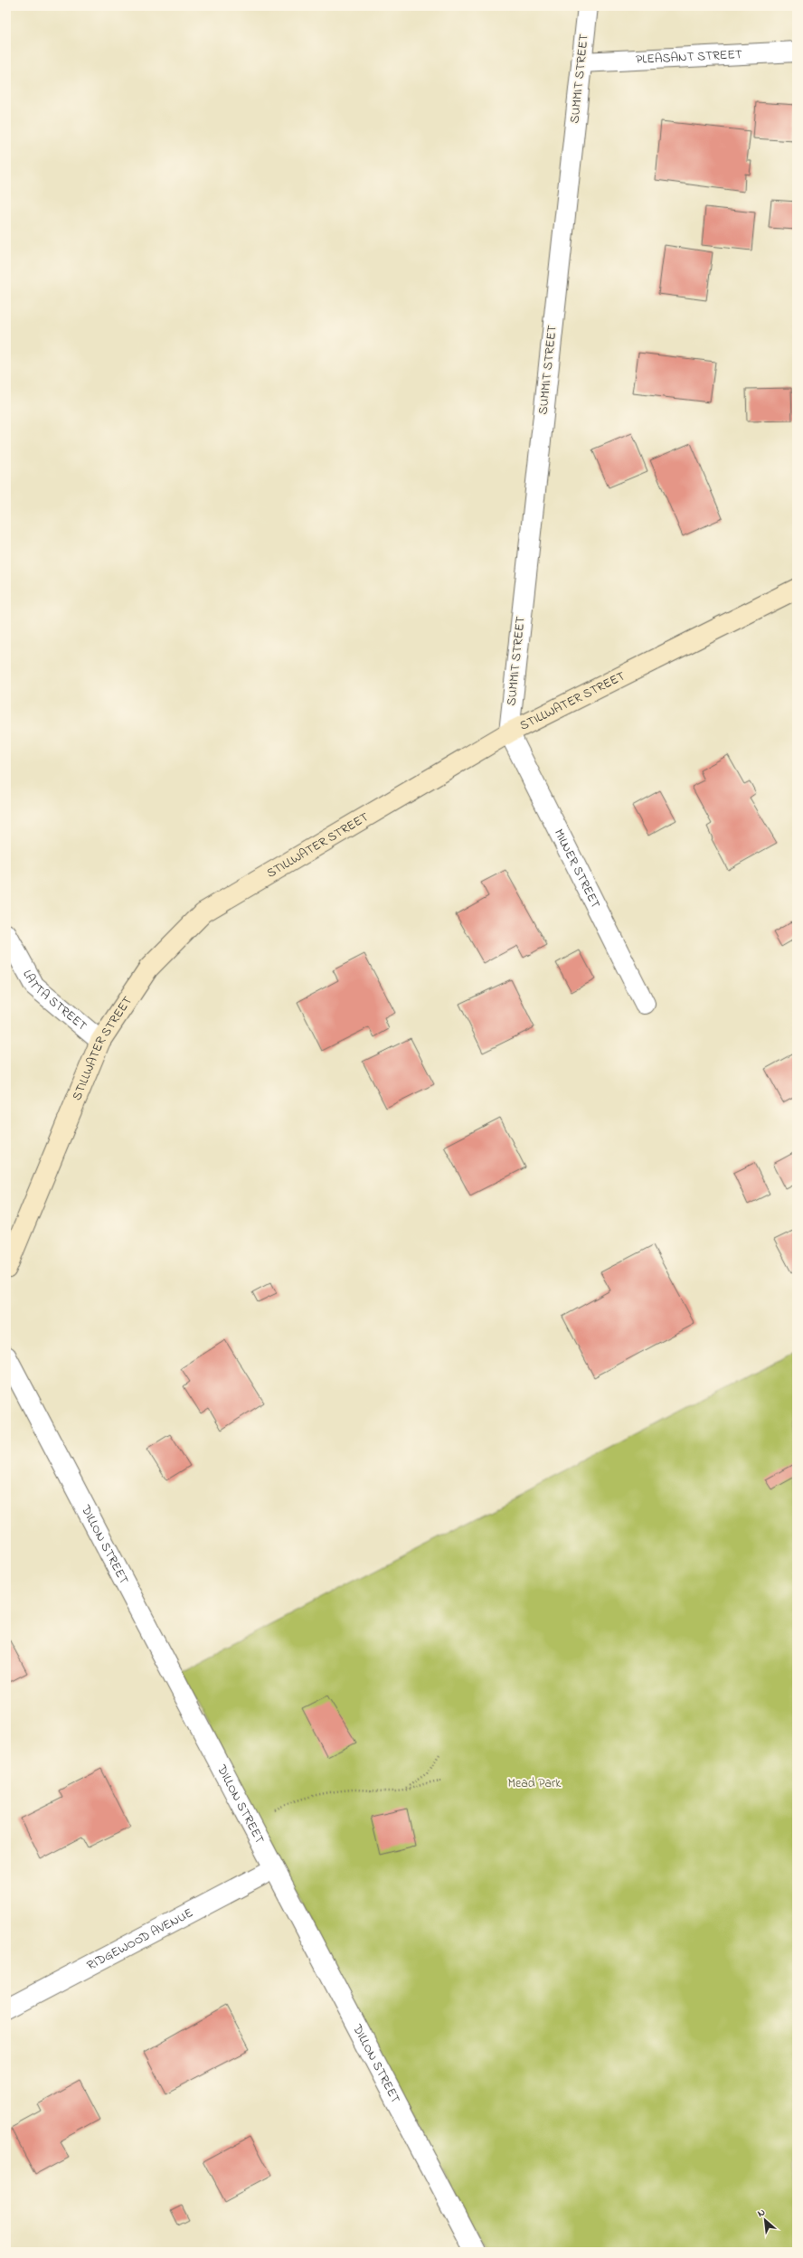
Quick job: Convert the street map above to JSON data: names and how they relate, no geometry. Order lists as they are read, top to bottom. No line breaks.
{"streets":{"street":["PLEASANT STREET","SUMMIT STREET","STILLWATER STREET","MILNER STREET","LATTA STREET","DILLON STREET","RIDGEWOOD AVENUE"]},"crossings":[["PLEASANT STREET","SUMMIT STREET"],["SUMMIT STREET","STILLWATER STREET"],["SUMMIT STREET","MILNER STREET"],["STILLWATER STREET","MILNER STREET"],["STILLWATER STREET","LATTA STREET"],["DILLON STREET","RIDGEWOOD AVENUE"]],"parks":["Mead Park"],"north":"top left"}
